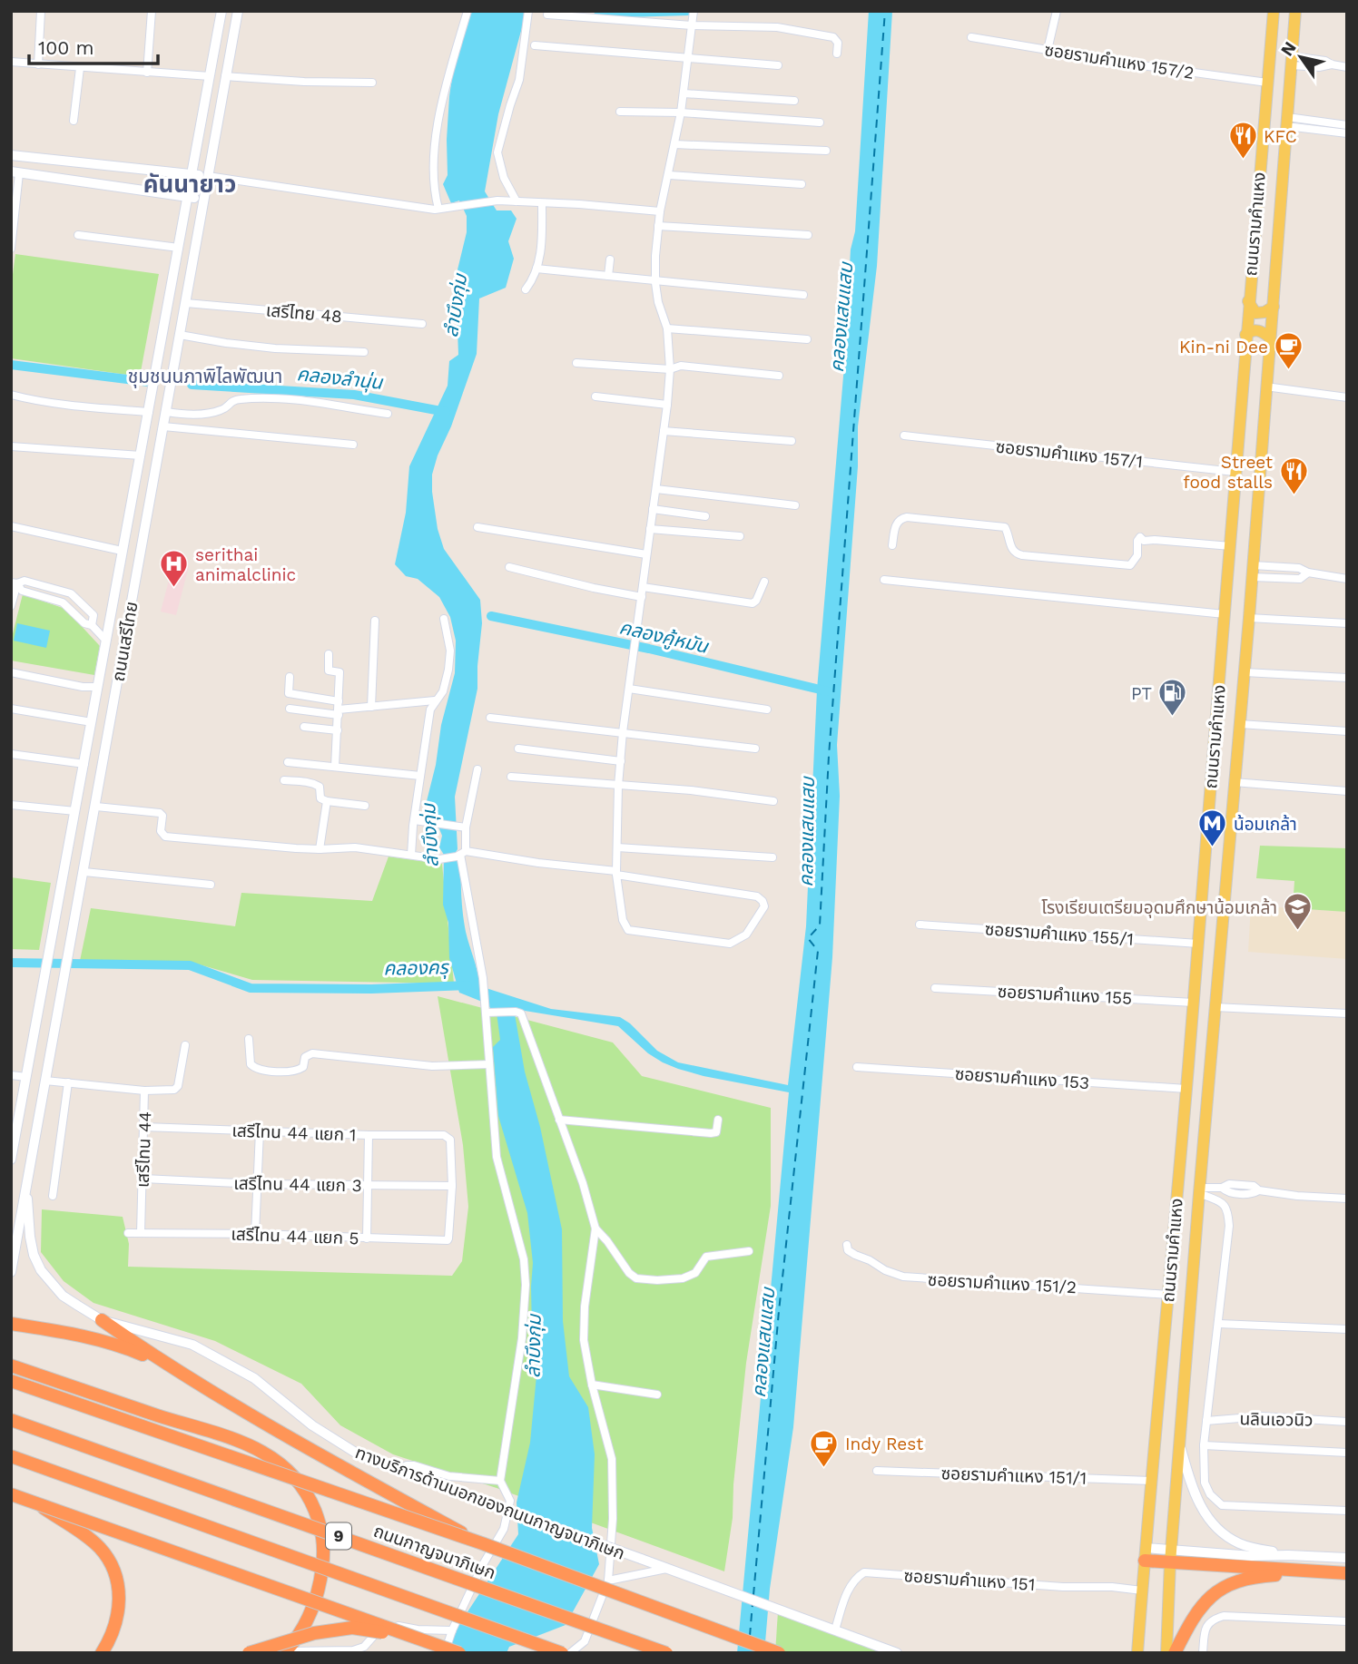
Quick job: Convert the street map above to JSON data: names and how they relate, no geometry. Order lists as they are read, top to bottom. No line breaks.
{"streets":{"highway":["9","ถนนกาญจนาภิเษก"],"main road":["ถนนรามคำแหง","ถนนเสรีไทย","ทางบริการด้านนอกของถนนกาญจนาภิเษก"],"street":["ซอยรามคำแหง 157/2","เสรีไทย 48","ซอยรามคำแหง 157/1","ซอยรามคำแหง 155/1","ซอยรามคำแหง 155","ซอยรามคำแหง 153","เสรีไทน 44 แยก 1","เสรีไทน 44","เสรีไทน 44 แยก 3","เสรีไทน 44 แยก 5","ซอยรามคำแหง 151/2","นลินเอวนิว","ซอยรามคำแหง 151/1","ซอยรามคำแหง 151"]},"crossings":[["ซอยรามคำแหง 157/2","ถนนรามคำแหง"],["ถนนรามคำแหง","ซอยรามคำแหง 157/1"],["ถนนรามคำแหง","ซอยรามคำแหง 155/1"],["ถนนรามคำแหง","ซอยรามคำแหง 155"],["ถนนรามคำแหง","ซอยรามคำแหง 153"],["ถนนรามคำแหง","ซอยรามคำแหง 151/2"],["ถนนรามคำแหง","นลินเอวนิว"],["ถนนรามคำแหง","ซอยรามคำแหง 151/1"],["ถนนรามคำแหง","ซอยรามคำแหง 151"],["เสรีไทย 48","ถนนเสรีไทย"],["ถนนเสรีไทย","เสรีไทน 44"],["ถนนเสรีไทย","ทางบริการด้านนอกของถนนกาญจนาภิเษก"],["เสรีไทน 44 แยก 1","เสรีไทน 44"],["เสรีไทน 44 แยก 1","เสรีไทน 44 แยก 3"],["เสรีไทน 44 แยก 1","เสรีไทน 44 แยก 5"],["เสรีไทน 44","เสรีไทน 44 แยก 3"],["เสรีไทน 44","เสรีไทน 44 แยก 5"],["เสรีไทน 44 แยก 3","เสรีไทน 44 แยก 5"],["ทางบริการด้านนอกของถนนกาญจนาภิเษก","ซอยรามคำแหง 151"]],"districts":["คันนายาว","ชุมชนนภาพิไลพัฒนา"],"water":["ลำบึงกุ่ม","คลองแสนแสบ","คลองลำนุ่น","คลองคู้หมัน","คลองครุ"],"places":{"restaurant":["KFC","Street food stalls"],"cafe":["Kin-ni Dee","Indy Rest"],"hospital":["serithai animalclinic"],"fuel station":["PT"],"metro station":["น้อมเกล้า"],"school or university":["โรงเรียนเตรียมอุดมศึกษาน้อมเกล้า"]},"scale_bar":"100 m","north":"top left"}
